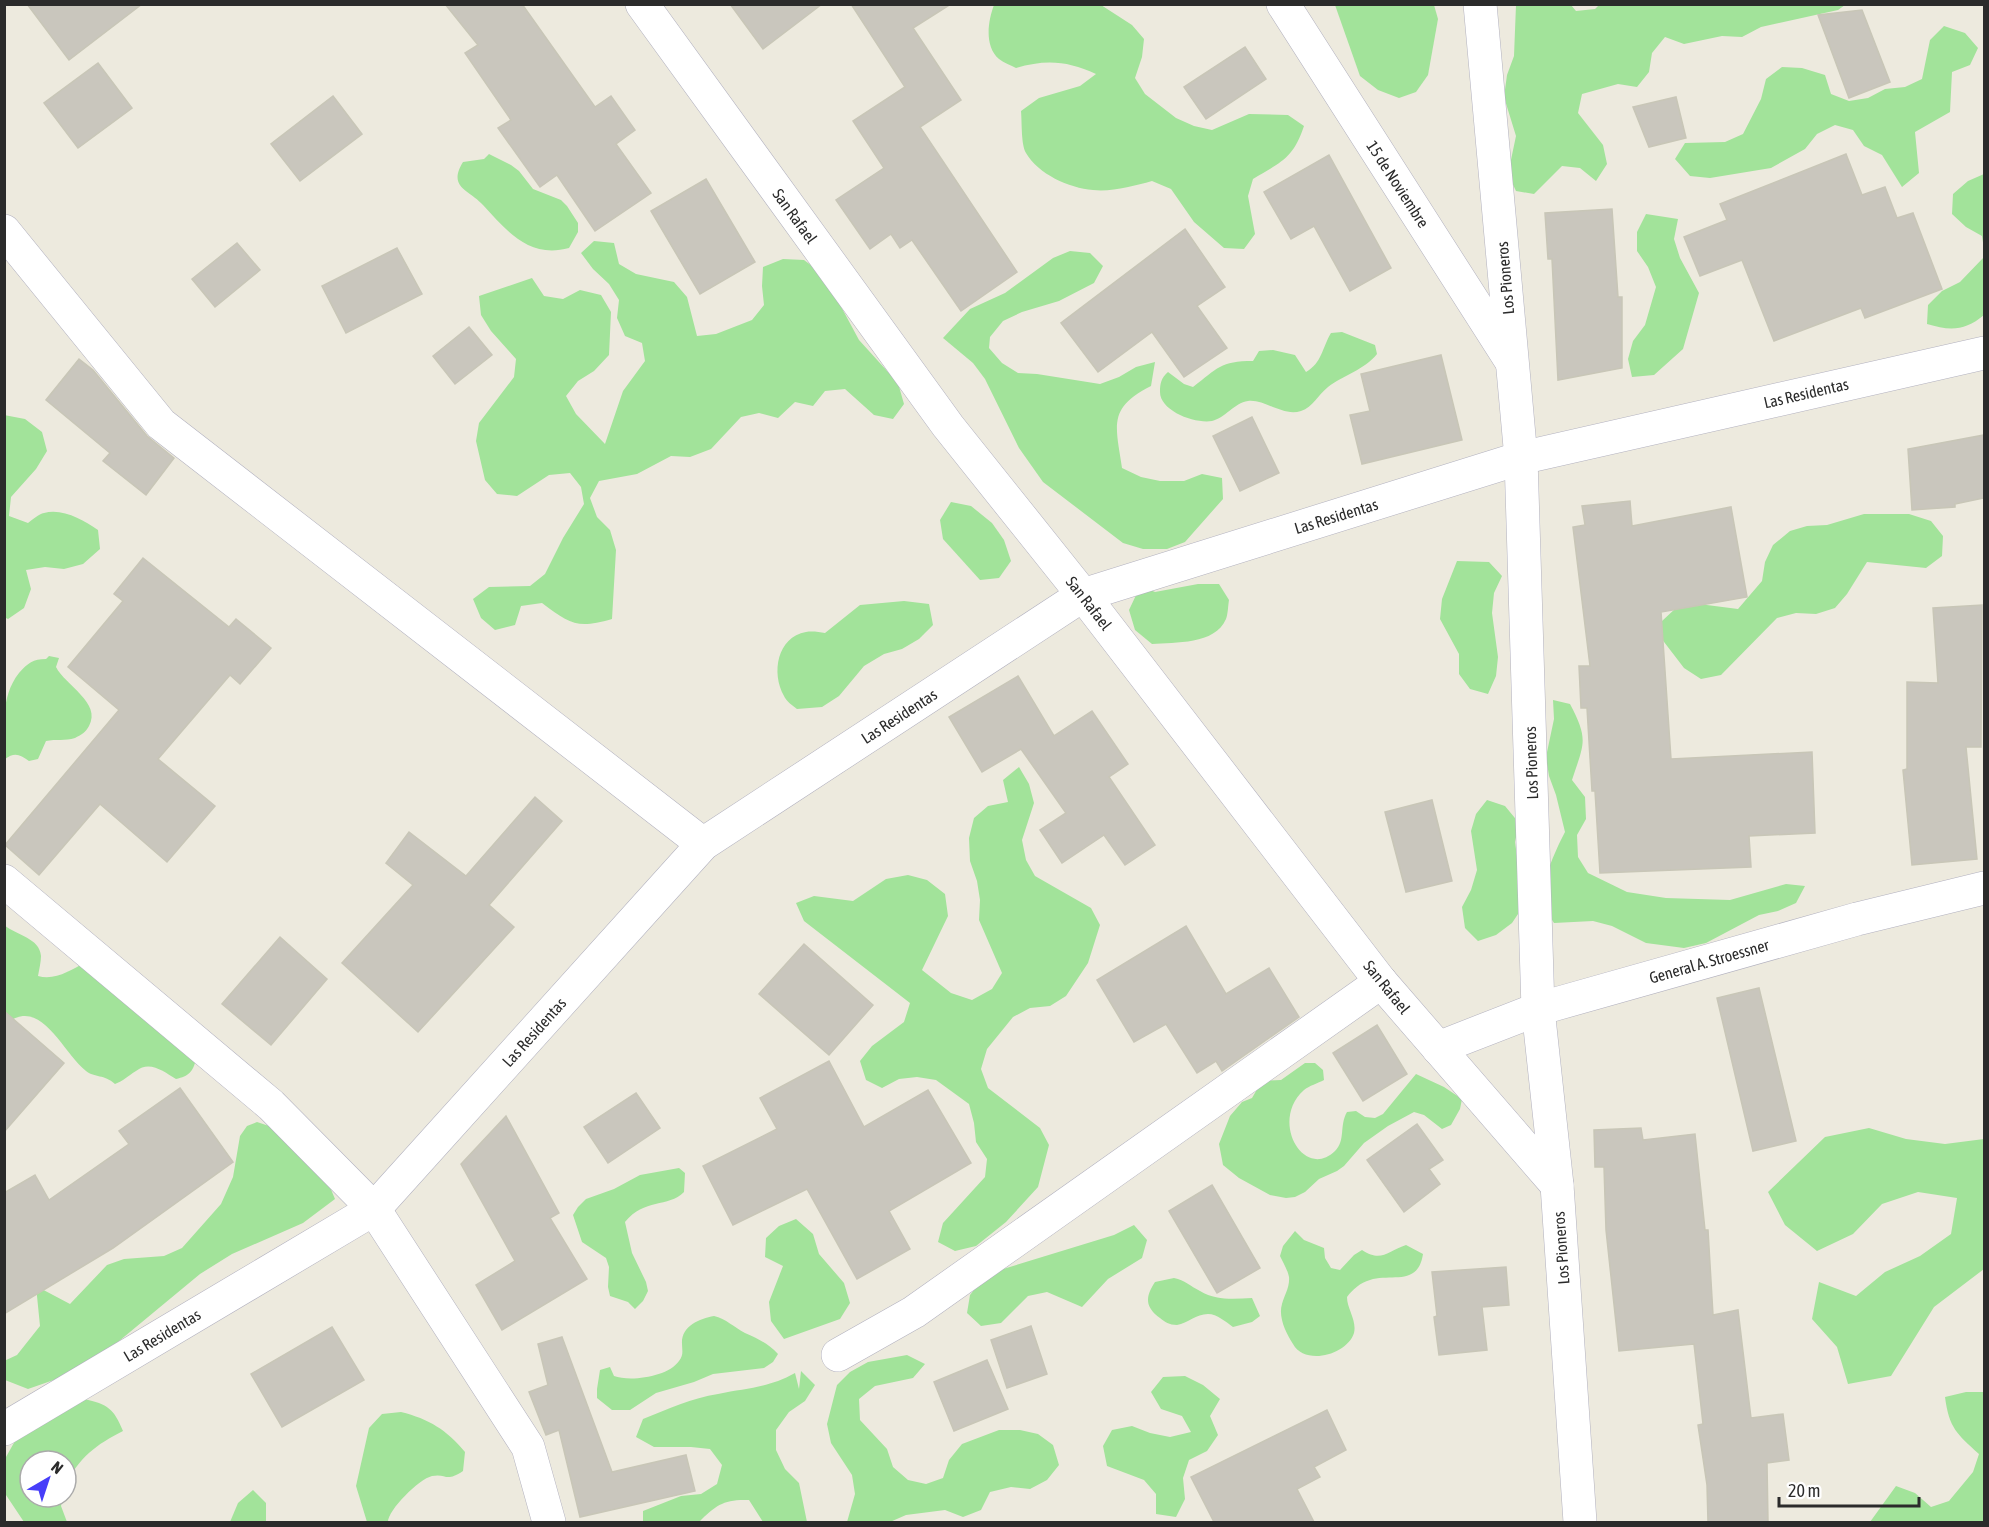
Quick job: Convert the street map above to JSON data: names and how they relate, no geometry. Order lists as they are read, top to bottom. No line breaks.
{"streets":{"street":["15 de Noviembre","San Rafael","Los Pioneros","Las Residentas","General A. Stroessner"]},"crossings":[["15 de Noviembre","Los Pioneros"],["San Rafael","Los Pioneros"],["San Rafael","Las Residentas"],["San Rafael","General A. Stroessner"],["Los Pioneros","Las Residentas"],["Los Pioneros","General A. Stroessner"]],"scale_bar":"20 m","north":"top right"}
